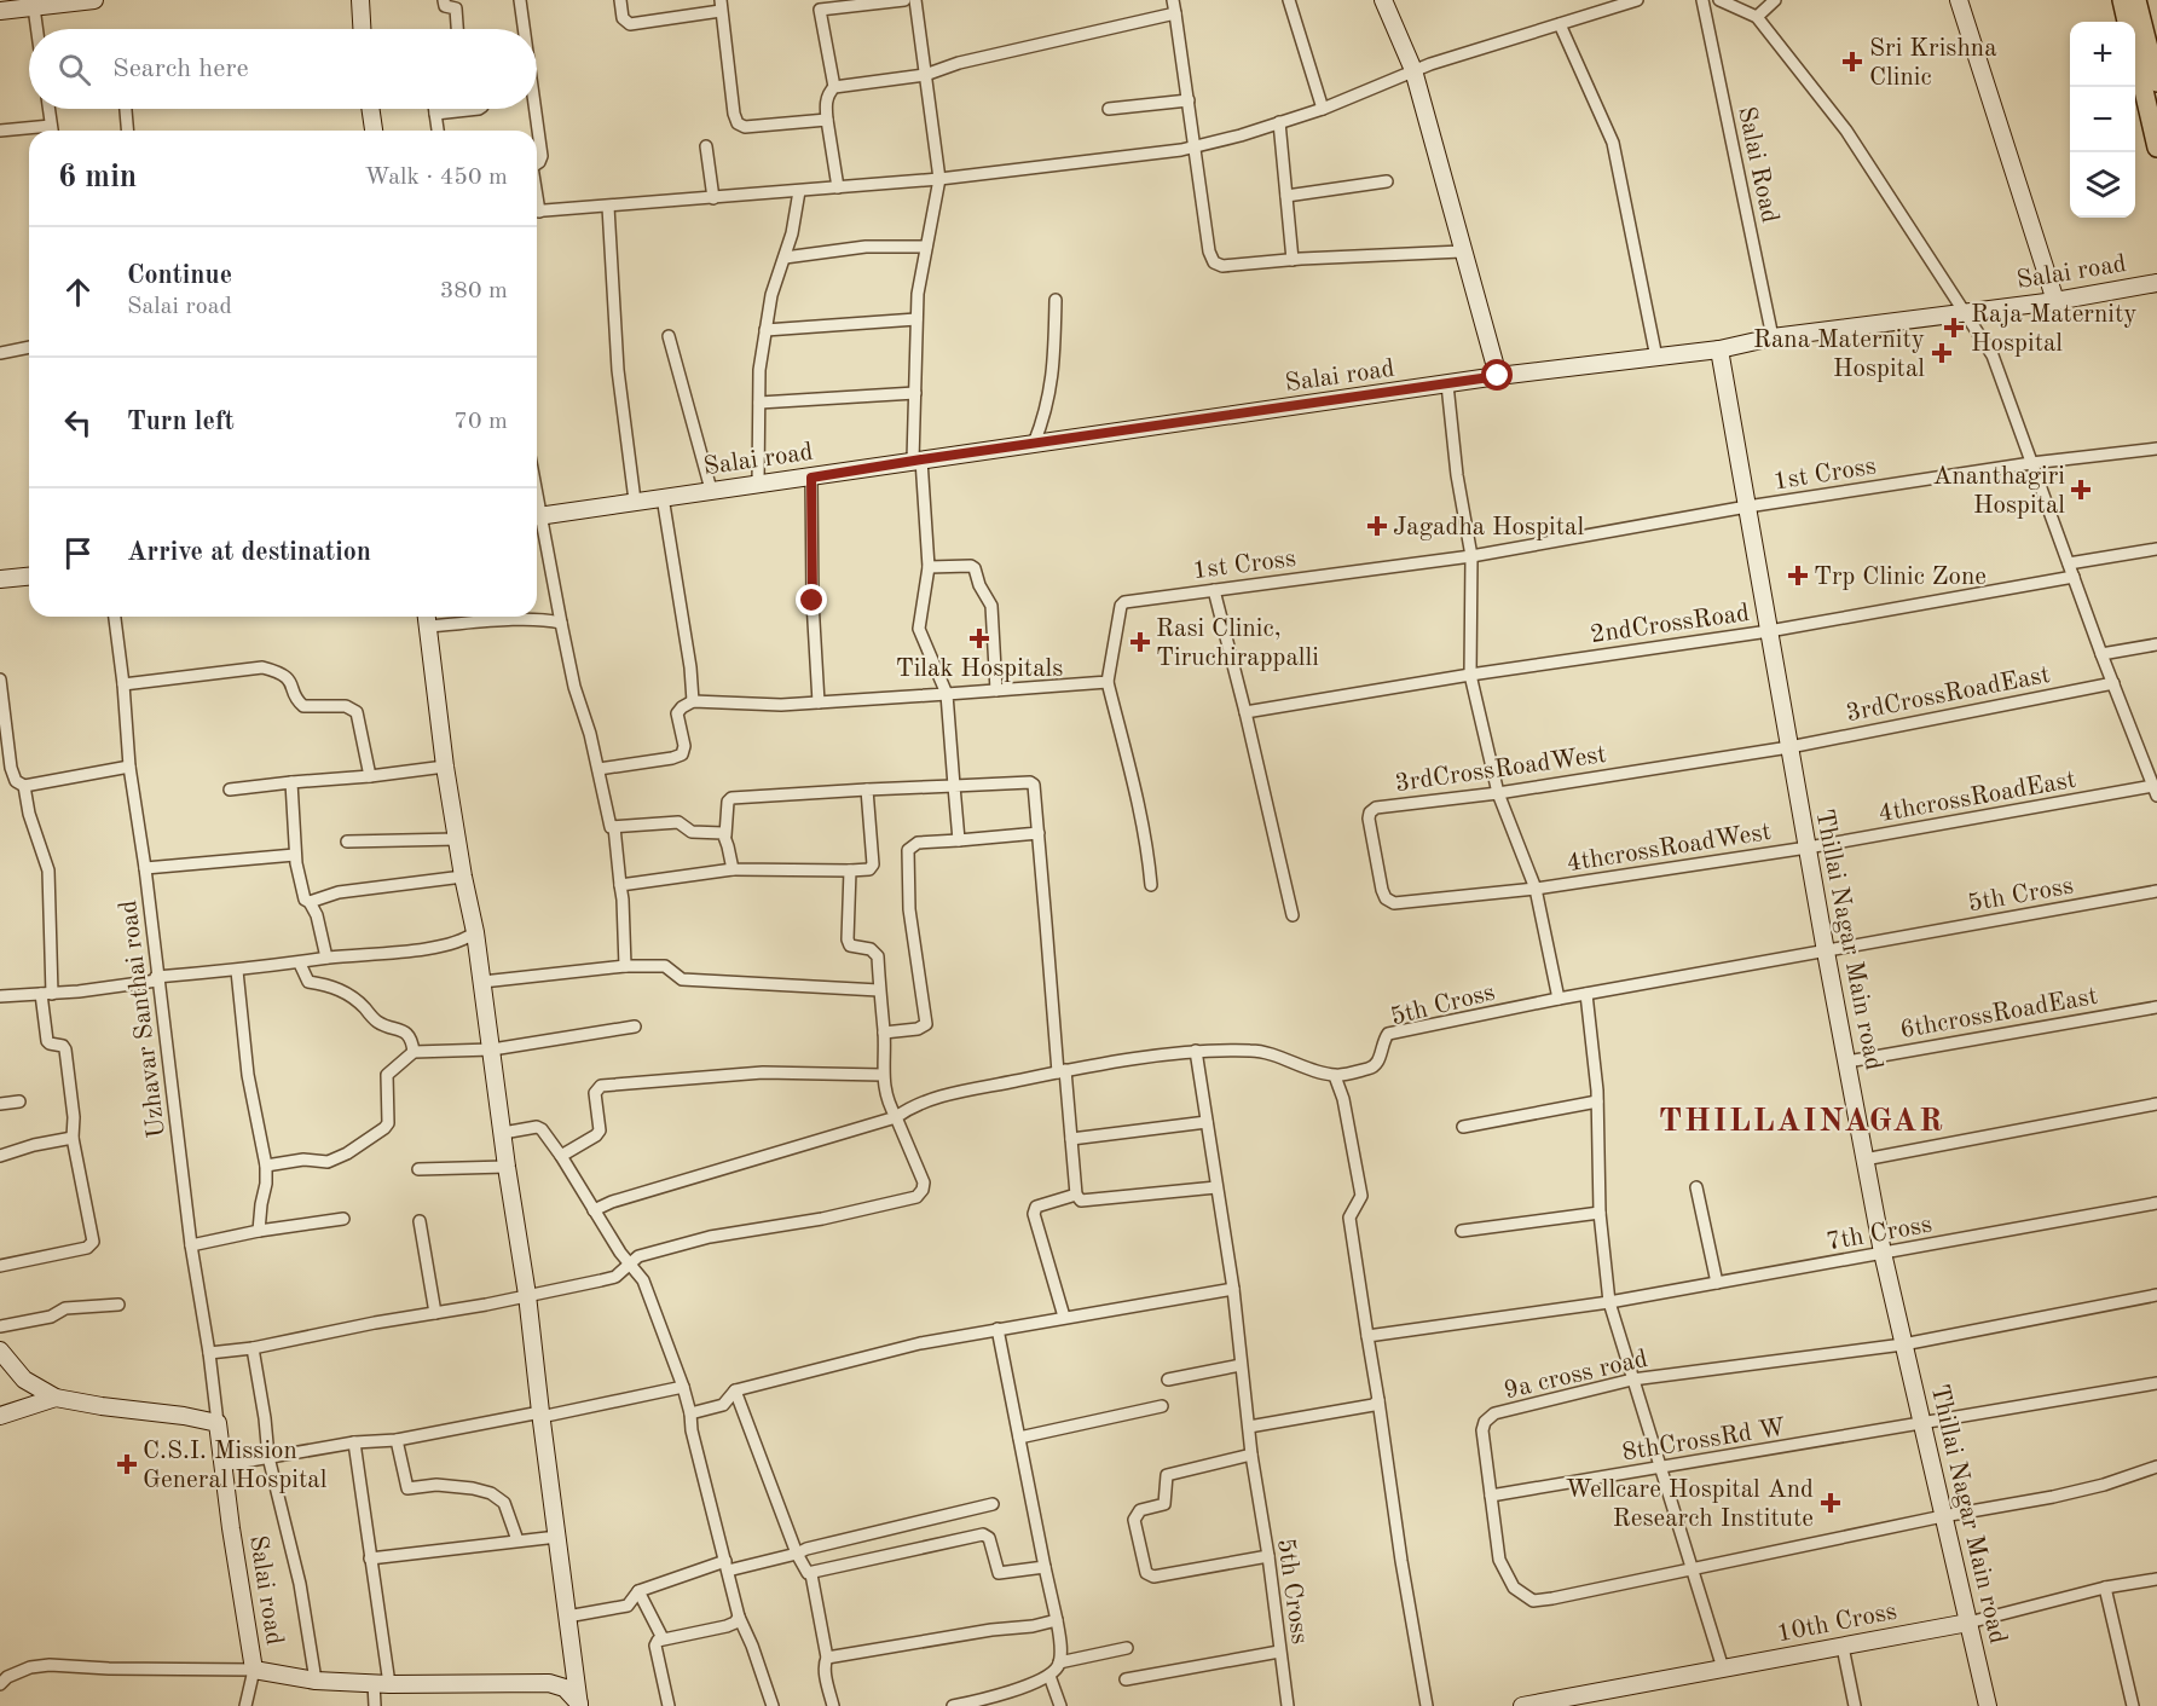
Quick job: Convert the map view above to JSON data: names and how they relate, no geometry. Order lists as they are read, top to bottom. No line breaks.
{"streets":{"street":["Salai Road","Salai road","1st Cross","2ndCrossRoad","3rdCrossRoadEast","3rdCrossRoadWest","4thcrossRoadEast","4thcrossRoadWest","5th Cross","Thillai Nagar Main road","6thcrossRoadEast","Uzhavar Santhai road","7th Cross","9a cross road","8thCrossRd W","10th Cross"]},"crossings":[["Salai Road","Salai road"],["Salai road","Thillai Nagar Main road"],["Salai road","Uzhavar Santhai road"],["1st Cross","Thillai Nagar Main road"],["2ndCrossRoad","Thillai Nagar Main road"],["3rdCrossRoadEast","3rdCrossRoadWest"],["3rdCrossRoadEast","Thillai Nagar Main road"],["3rdCrossRoadWest","4thcrossRoadWest"],["3rdCrossRoadWest","Thillai Nagar Main road"],["4thcrossRoadEast","4thcrossRoadWest"],["4thcrossRoadEast","Thillai Nagar Main road"],["4thcrossRoadWest","Thillai Nagar Main road"],["5th Cross","Thillai Nagar Main road"],["Thillai Nagar Main road","6thcrossRoadEast"],["Thillai Nagar Main road","7th Cross"],["Thillai Nagar Main road","9a cross road"],["Thillai Nagar Main road","8thCrossRd W"],["Thillai Nagar Main road","10th Cross"],["9a cross road","8thCrossRd W"]],"districts":["THILLAINAGAR"],"places":{"health":["Sri Krishna Clinic","Raja Maternity Hospital","Rana Maternity Hospital","Ananthagiri Hospital","Jagadha Hospital","Trp Clinic Zone","Tilak Hospitals","Rasi Clinic, Tiruchirappalli","C.S.I. Mission General Hospital","Wellcare Hospital And Research Institute"]},"page":{"map_buttons":["+","−"],"search":"Search here","heading":["6 min","Walk · 450 m"],"list":[["Continue","Salai road","380 m"],["Turn left","70 m"],"Arrive at destination"]}}
